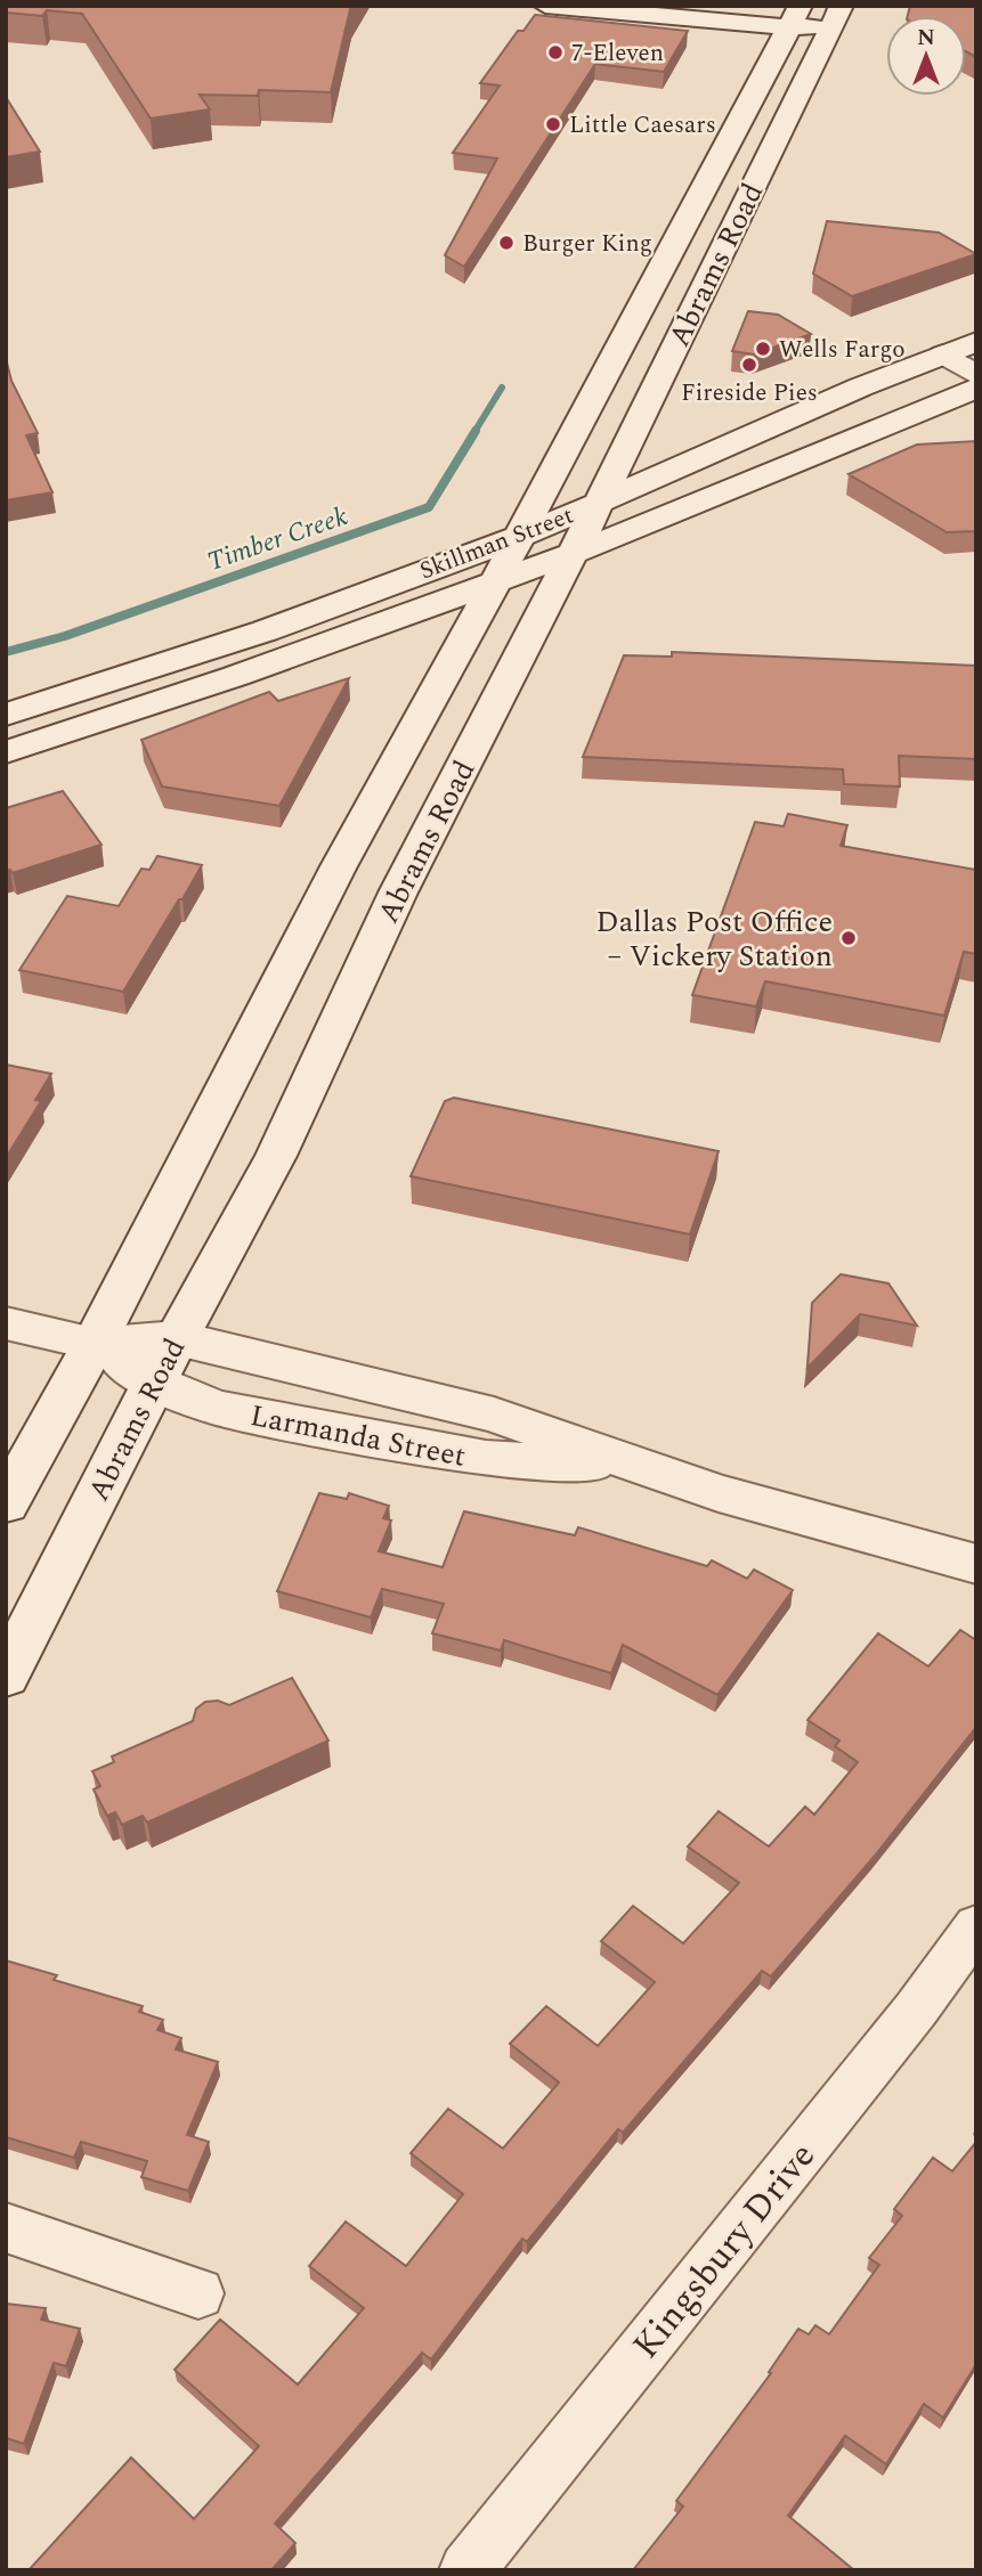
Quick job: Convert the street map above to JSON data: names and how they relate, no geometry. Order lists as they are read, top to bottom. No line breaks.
{"streets":{"main road":["Abrams Road","Skillman Street","Larmanda Street"],"street":["Kingsbury Drive"]},"crossings":[["Abrams Road","Skillman Street"],["Abrams Road","Larmanda Street"]],"water":["Timber Creek"],"places":["7-Eleven","Little Caesars","Burger King","Wells Fargo","Fireside Pies","Dallas Post Office – Vickery Station"],"north":"top"}
